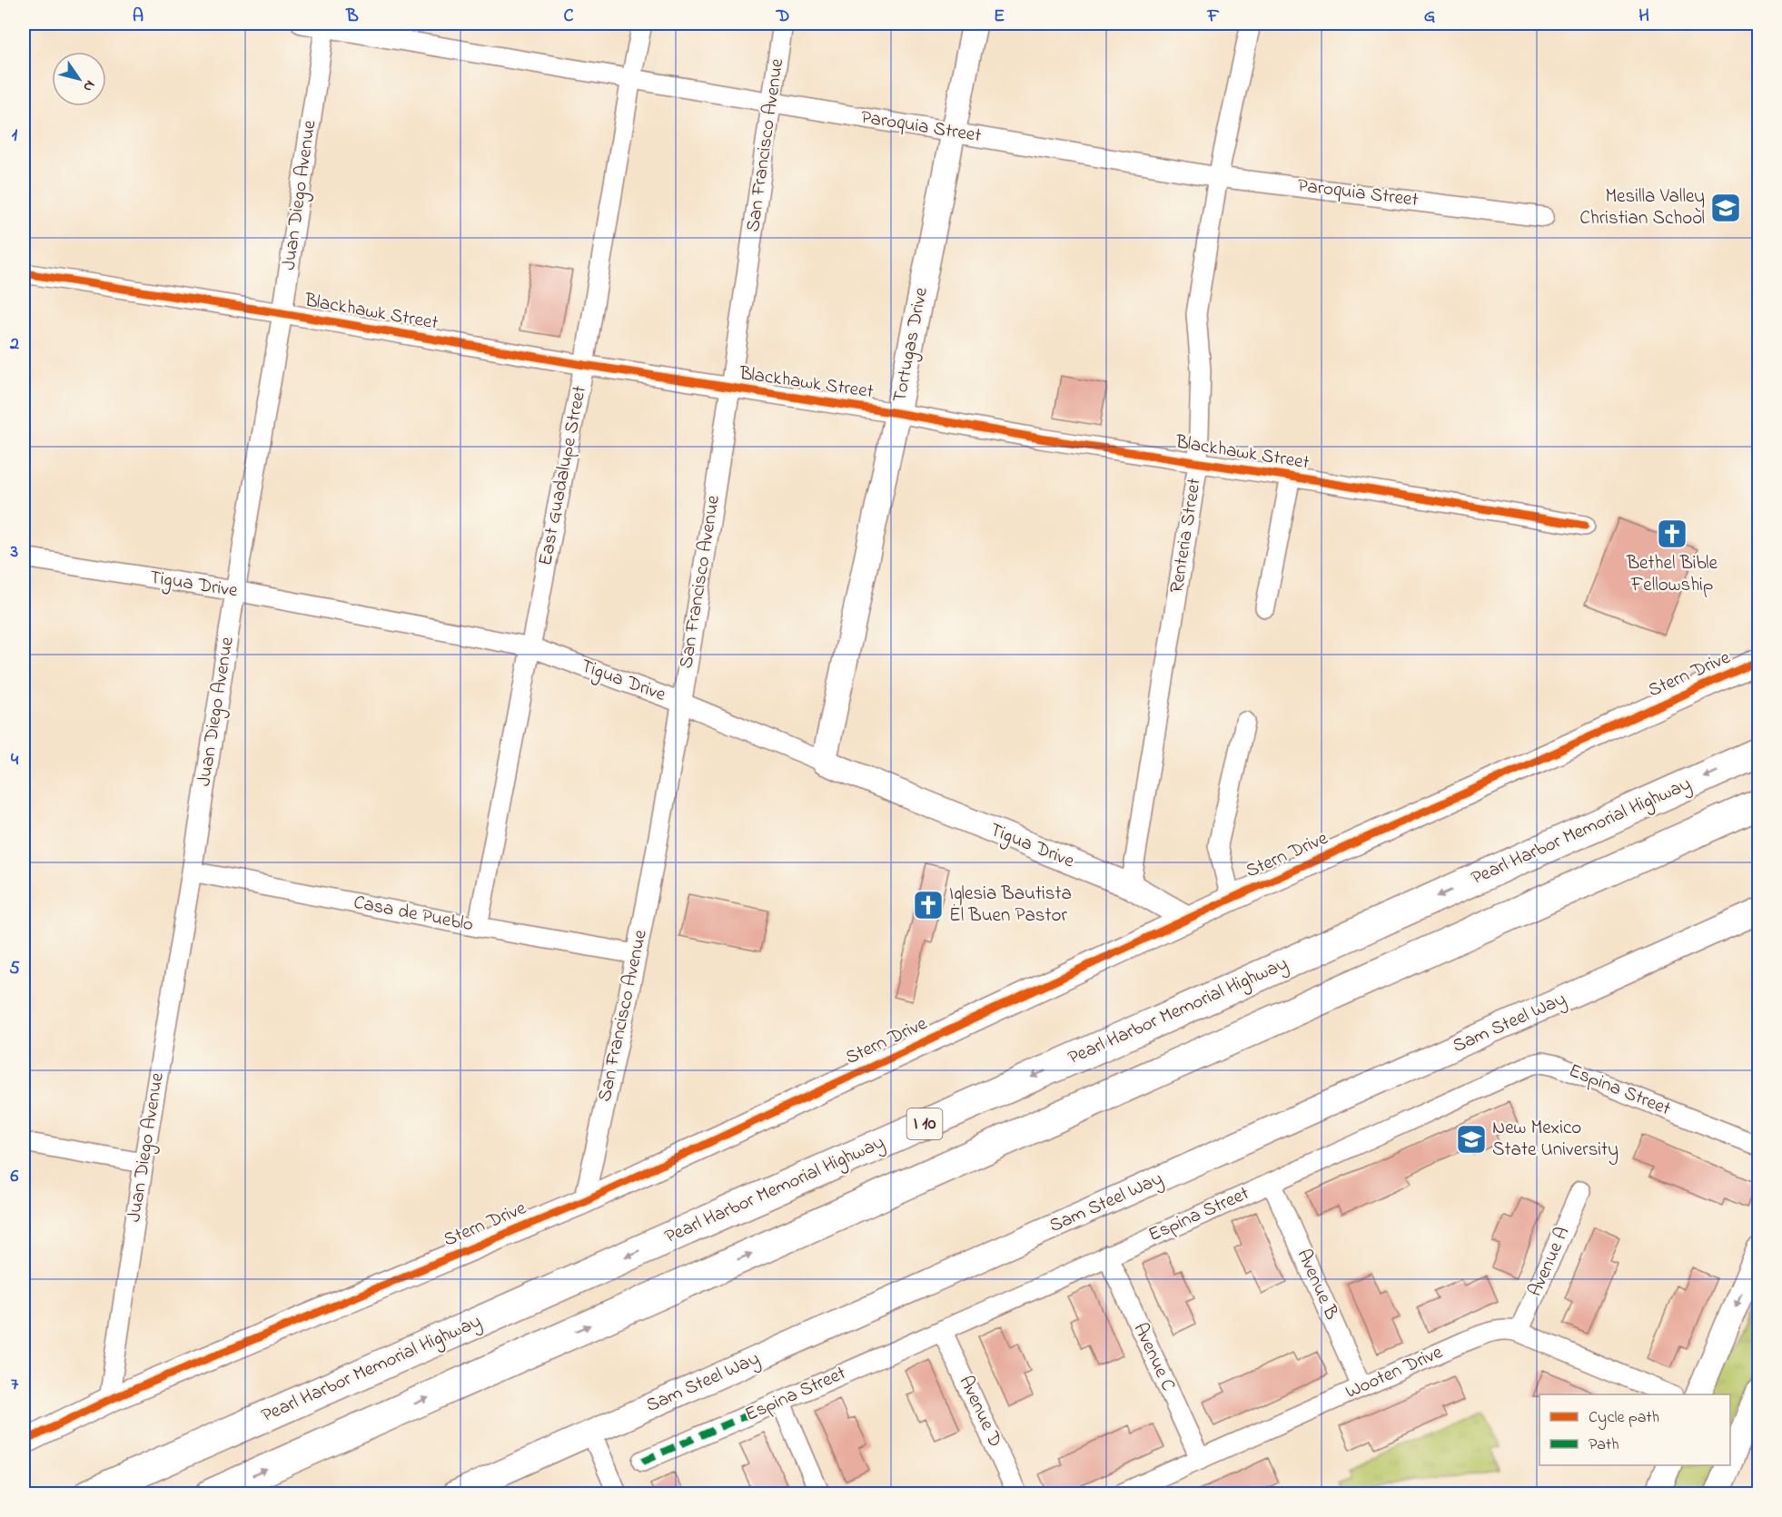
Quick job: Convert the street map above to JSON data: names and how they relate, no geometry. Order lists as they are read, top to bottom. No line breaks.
{"streets":{"highway":["Pearl Harbor Memorial Highway","I 10"],"street":["Paroquia Street","San Francisco Avenue","Juan Diego Avenue","Blackhawk Street","Tortugas Drive","East Guadalupe Street","Renteria Street","Tigua Drive","Stern Drive","Casa de Pueblo","Sam Steel Way","Espina Street","Avenue A","Avenue B","Avenue C","Wooten Drive","Avenue D"]},"crossings":[["Paroquia Street","San Francisco Avenue"],["Paroquia Street","Juan Diego Avenue"],["Paroquia Street","Tortugas Drive"],["Paroquia Street","East Guadalupe Street"],["Paroquia Street","Renteria Street"],["San Francisco Avenue","Blackhawk Street"],["San Francisco Avenue","Tigua Drive"],["San Francisco Avenue","Stern Drive"],["San Francisco Avenue","Casa de Pueblo"],["Juan Diego Avenue","Blackhawk Street"],["Juan Diego Avenue","Tigua Drive"],["Juan Diego Avenue","Stern Drive"],["Juan Diego Avenue","Casa de Pueblo"],["Blackhawk Street","Tortugas Drive"],["Blackhawk Street","East Guadalupe Street"],["Blackhawk Street","Renteria Street"],["Tortugas Drive","Tigua Drive"],["East Guadalupe Street","Tigua Drive"],["East Guadalupe Street","Casa de Pueblo"],["Renteria Street","Tigua Drive"],["Tigua Drive","Stern Drive"],["Espina Street","Avenue B"],["Espina Street","Avenue C"],["Espina Street","Avenue D"],["Avenue A","Wooten Drive"],["Avenue B","Wooten Drive"],["Avenue C","Wooten Drive"]],"places":{"school or university":["Mesilla Valley Christian School","New Mexico State University"],"church":["Bethel Bible Fellowship","Iglesia Bautista El Buen Pastor"]},"legend":["Cycle path","Path"],"north":"bottom right","grid":{"columns":["A","B","C","D","E","F","G","H"],"rows":["1","2","3","4","5","6","7"]}}
